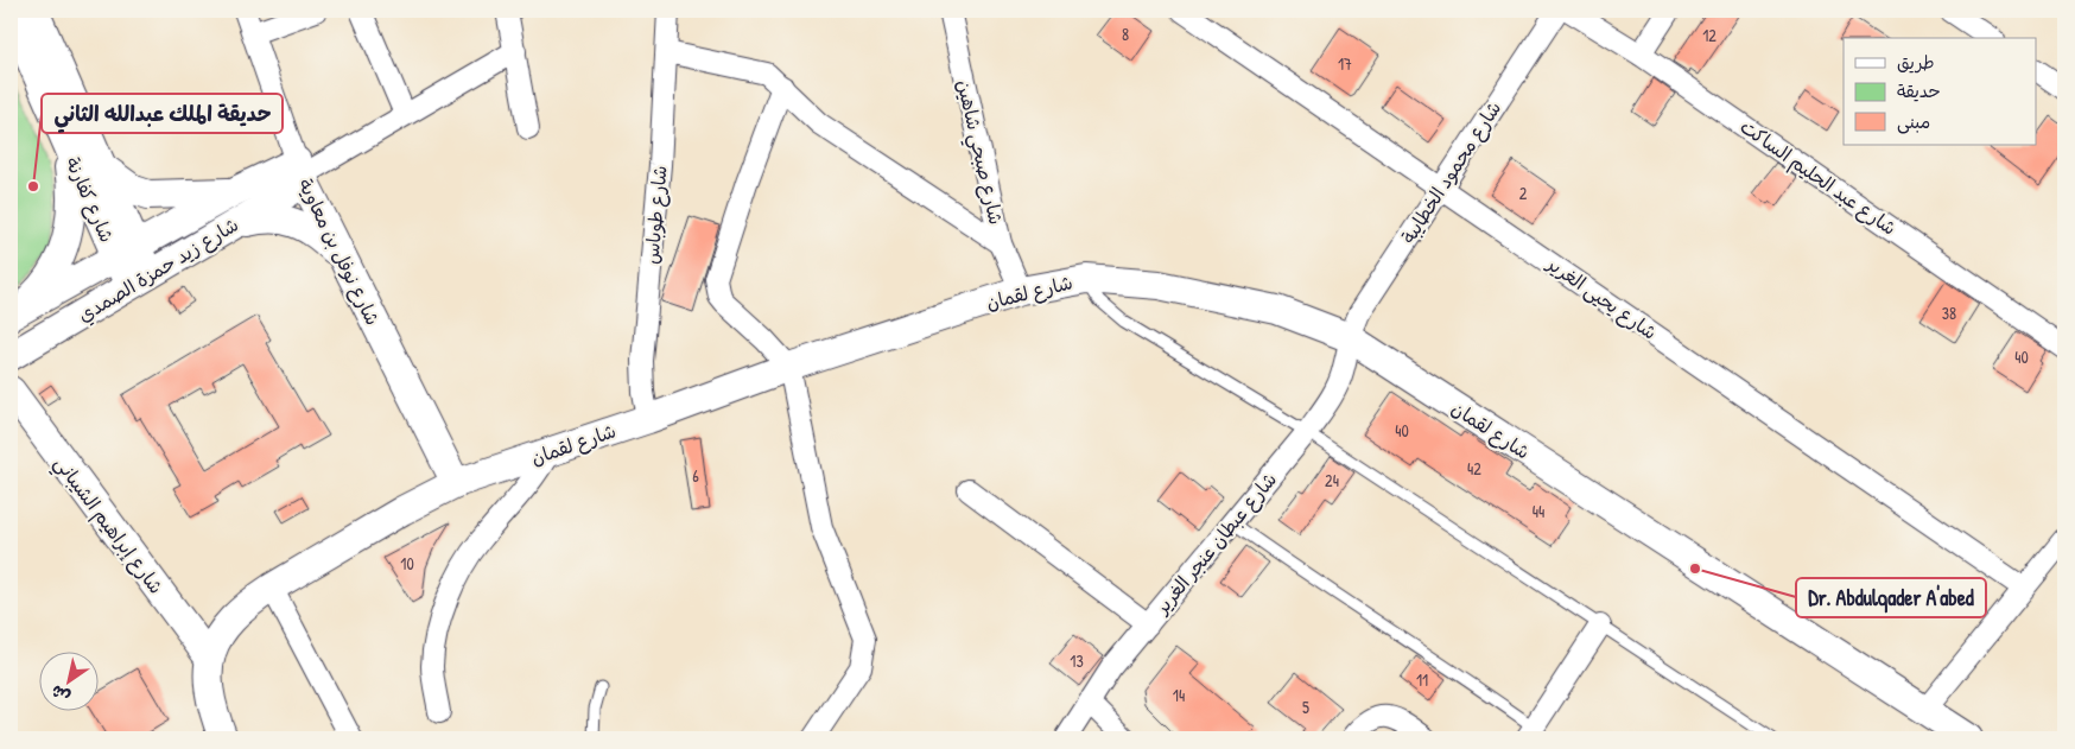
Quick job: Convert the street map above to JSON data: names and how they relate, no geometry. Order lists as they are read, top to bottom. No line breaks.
{"streets":{"street":["شارع صبحي شاهين","شارع محمود الخطايبة","شارع عبد الحليم الساكت","شارع كفارنة","شارع طوباس","شارع نوفل بن معاوية","شارع زيد حمزة الصمدي","شارع لقمان","شارع يحيى الغرير","شارع إبراهيم الشيباني","شارع عبطان عنجر الغرير"]},"crossings":[["شارع صبحي شاهين","شارع لقمان"],["شارع محمود الخطايبة","شارع لقمان"],["شارع محمود الخطايبة","شارع يحيى الغرير"],["شارع محمود الخطايبة","شارع عبطان عنجر الغرير"],["شارع كفارنة","شارع زيد حمزة الصمدي"],["شارع طوباس","شارع لقمان"],["شارع نوفل بن معاوية","شارع زيد حمزة الصمدي"],["شارع نوفل بن معاوية","شارع لقمان"],["شارع لقمان","شارع إبراهيم الشيباني"],["شارع لقمان","شارع عبطان عنجر الغرير"]],"places":["حديقة الملك عبدالله الثاني","Dr. Abdulqader A'abed"],"house_numbers":["8","12","17","2","38","40","40","42","6","24","44","10","13","11","14","5"],"legend":["طريق","حديقة","مبنى"],"north":"bottom left"}
